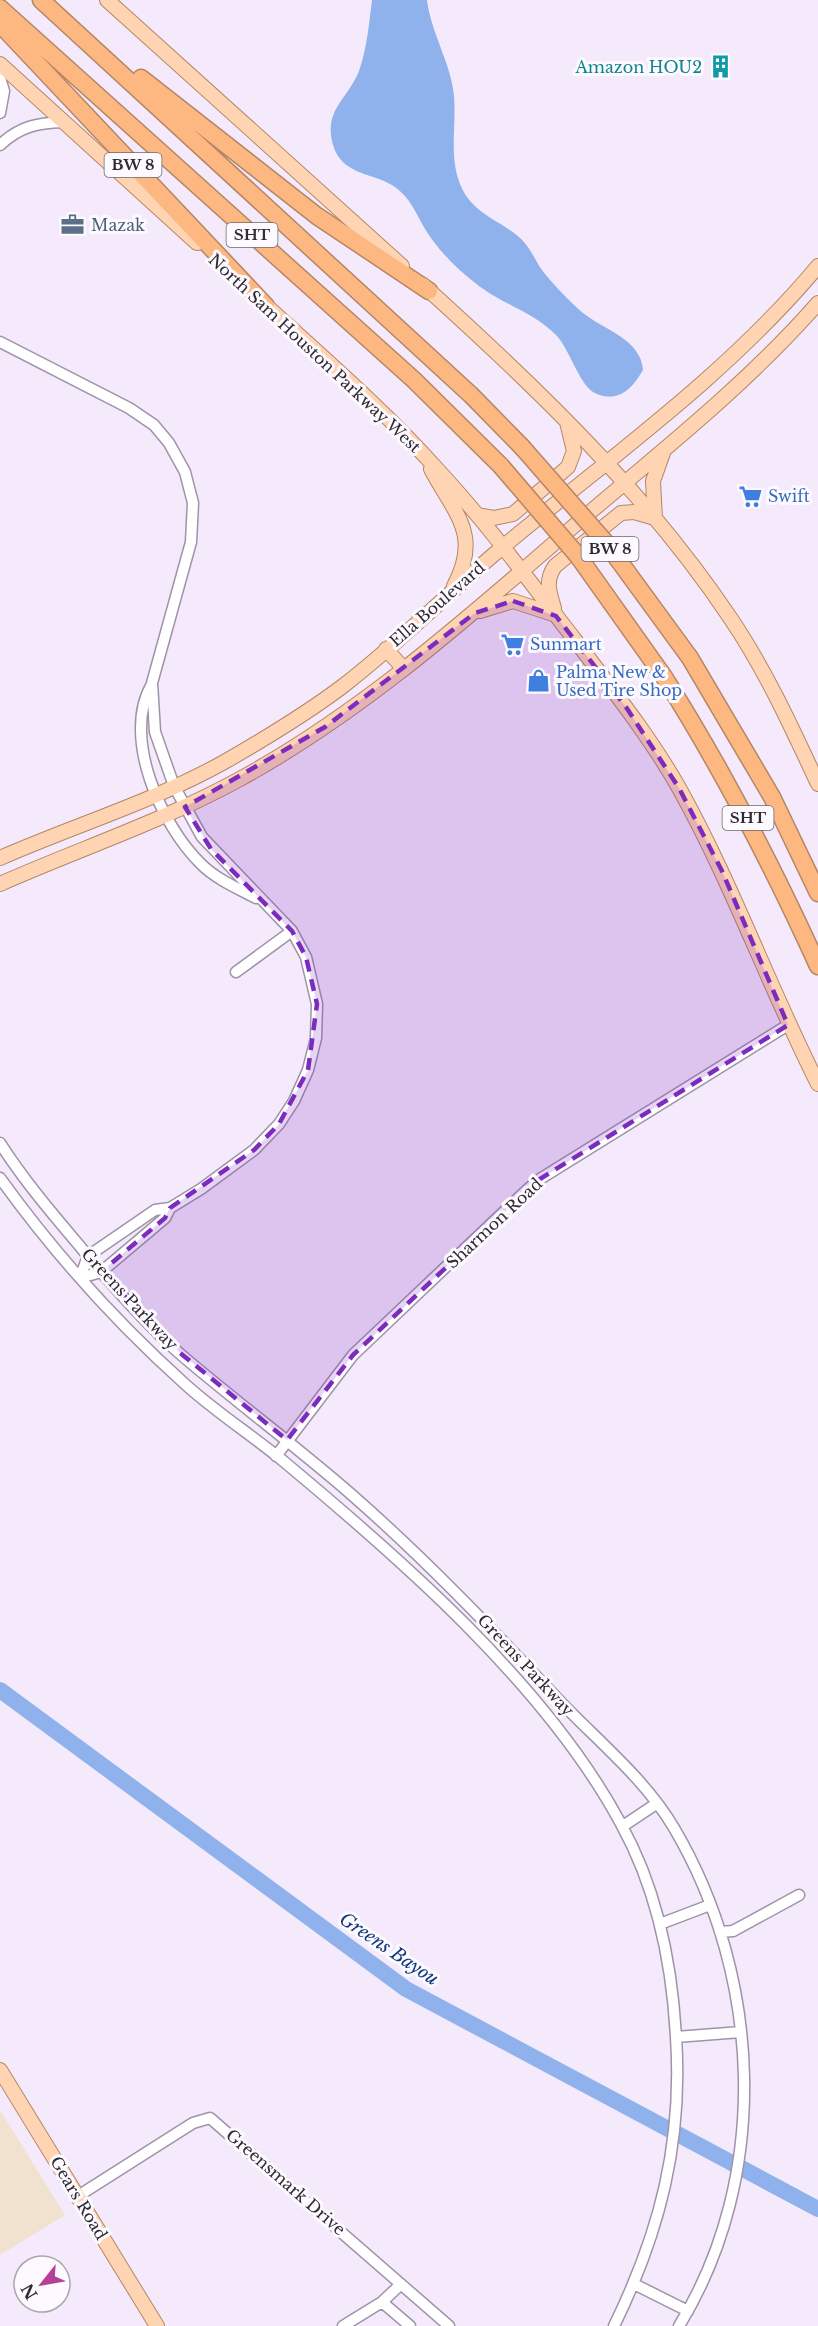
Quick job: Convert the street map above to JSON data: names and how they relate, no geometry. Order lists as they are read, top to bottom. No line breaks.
{"streets":{"highway":["BW 8","SHT"],"main road":["North Sam Houston Parkway West","Ella Boulevard","Gears Road"],"street":["Sharmon Road","Greens Parkway","Greensmark Drive"]},"crossings":[["BW 8","North Sam Houston Parkway West"],["North Sam Houston Parkway West","Ella Boulevard"],["North Sam Houston Parkway West","Sharmon Road"],["Sharmon Road","Greens Parkway"],["Greensmark Drive","Gears Road"]],"water":["Greens Bayou"],"places":{"building":["Amazon HOU2"],"office":["Mazak"],"supermarket":["Swift","Sunmart"],"shop":["Palma New & Used Tire Shop"]},"north":"bottom left"}
